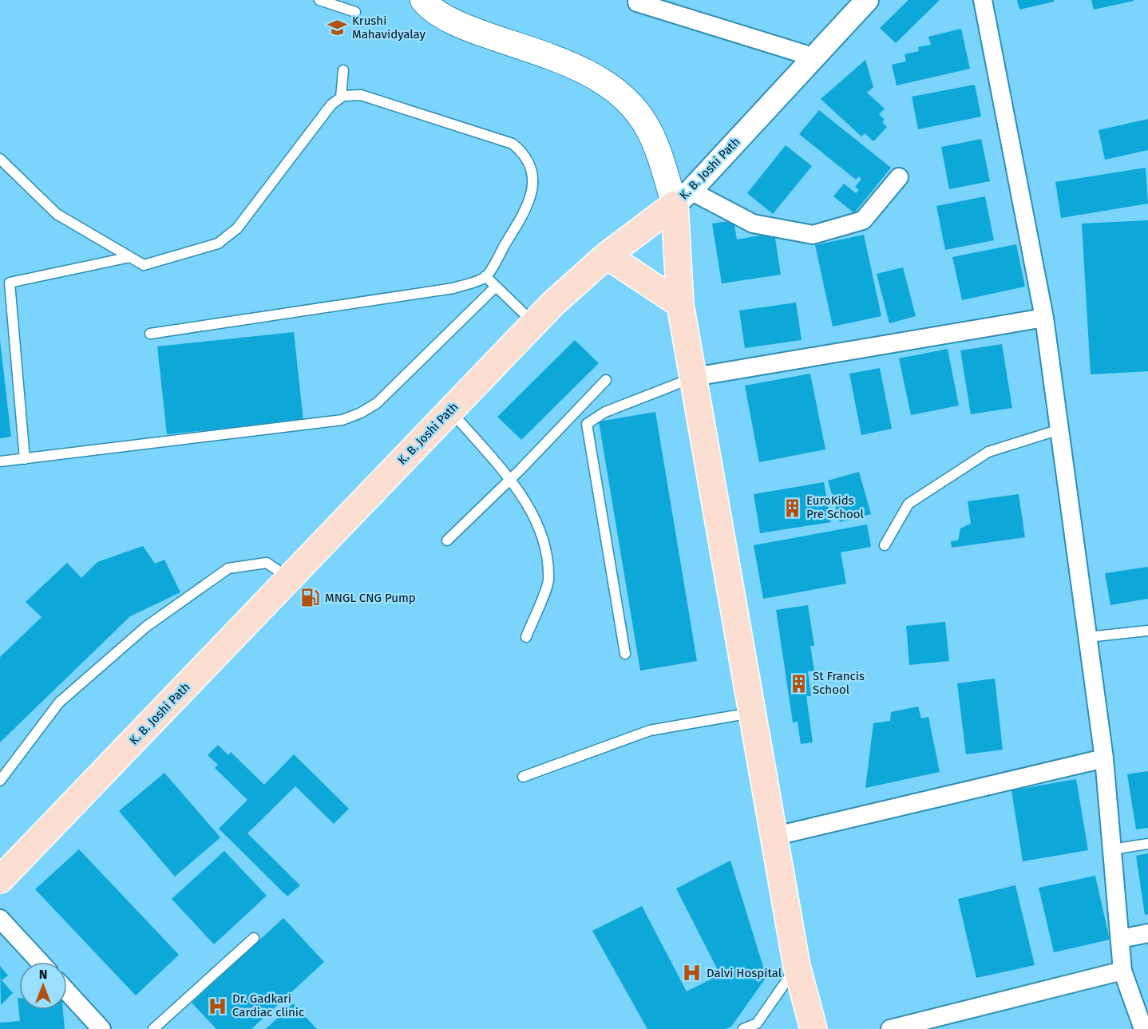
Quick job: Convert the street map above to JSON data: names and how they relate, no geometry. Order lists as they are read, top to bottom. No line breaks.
{"streets":{"main road":["K. B. Joshi Path"]},"places":{"school or university":["Krushi Mahavidyalay"],"building":["EuroKids Pre School","St Francis School"],"fuel station":["MNGL CNG Pump"],"hospital":["Dalvi Hospital","Dr. Gadkari Cardiac clinic"]},"north":"top"}
